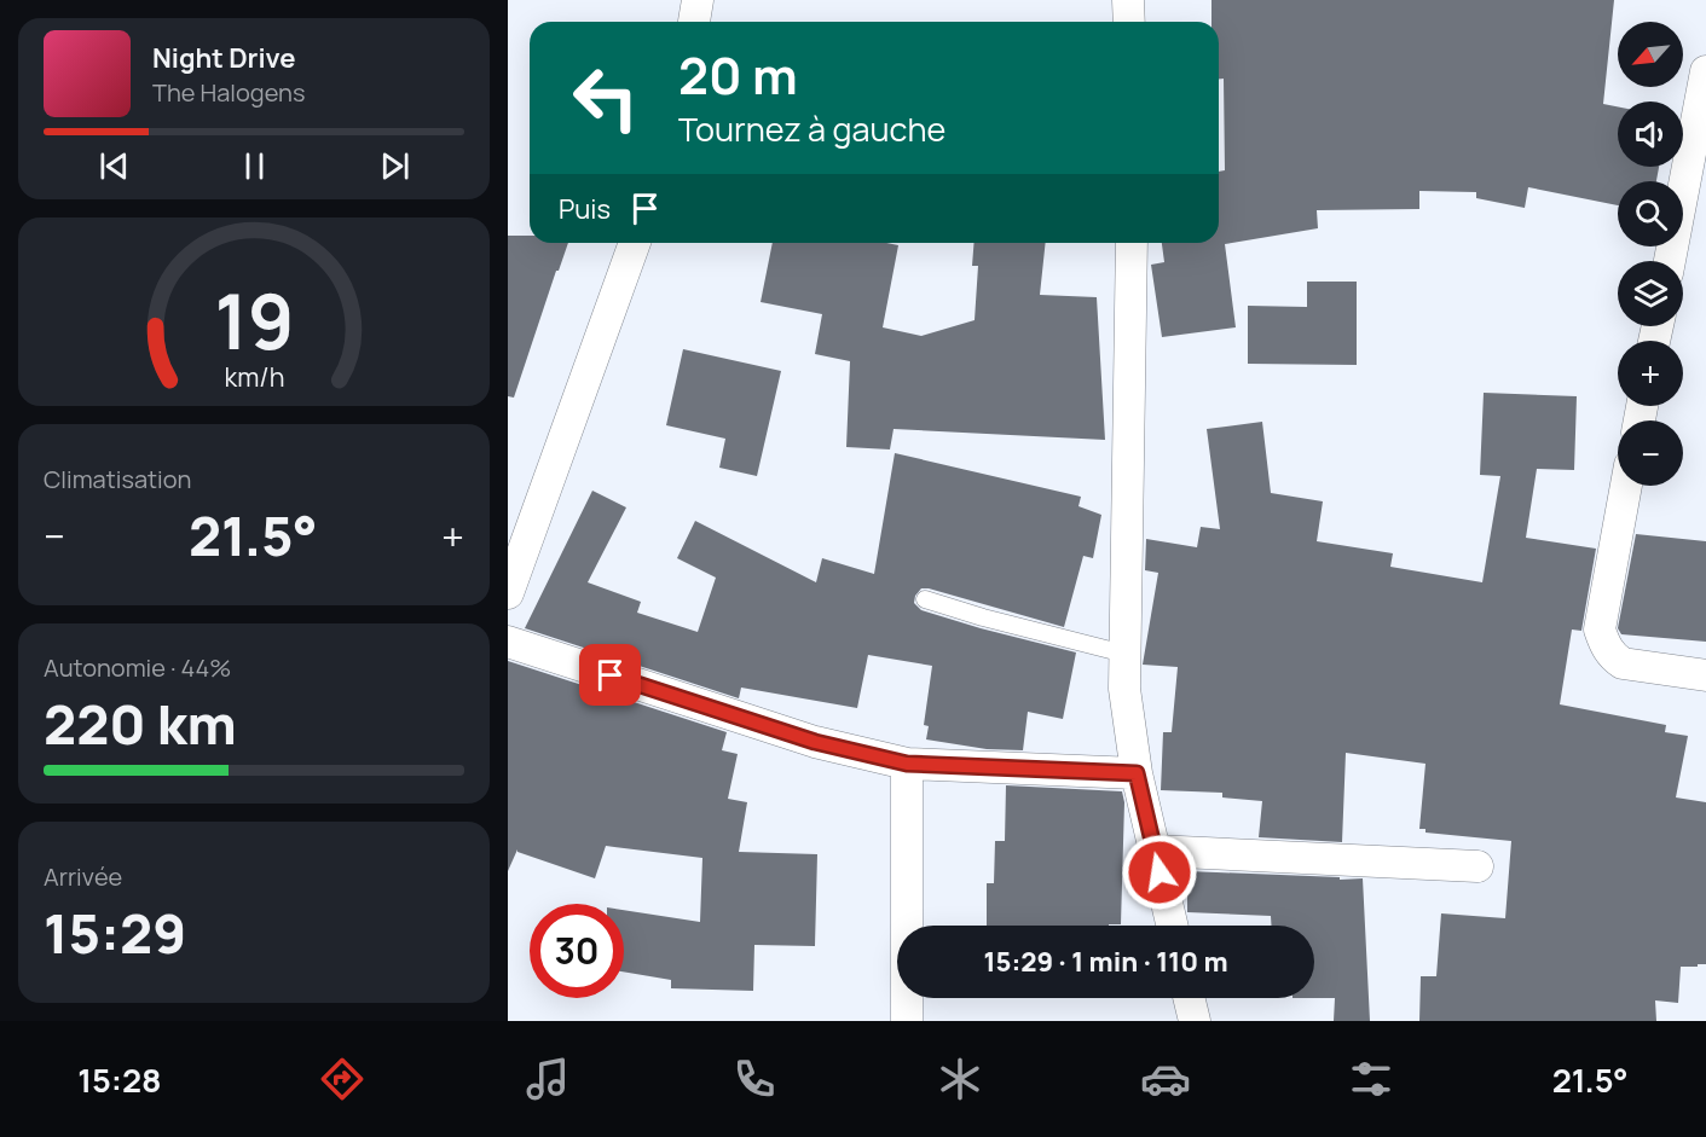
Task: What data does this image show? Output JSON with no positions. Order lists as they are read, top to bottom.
{
  "north": "bottom left",
  "page": {
    "map_buttons": ["+", "−"],
    "turn": ["20 m", "Tournez à gauche"],
    "song": ["Night Drive", "The Halogens"],
    "then": "Puis",
    "tile": [
      "Climatisation",
      ["Autonomie · 44%", "220 km"],
      ["Arrivée", "15:29"]
    ],
    "heat": ["−", "21.5°", "+"],
    "limit": "30",
    "trip": "15:29 · 1 min · 110 m",
    "tabs": ["15:28", "21.5°"],
    "gauge": ["19", "km/h"]
  }
}
